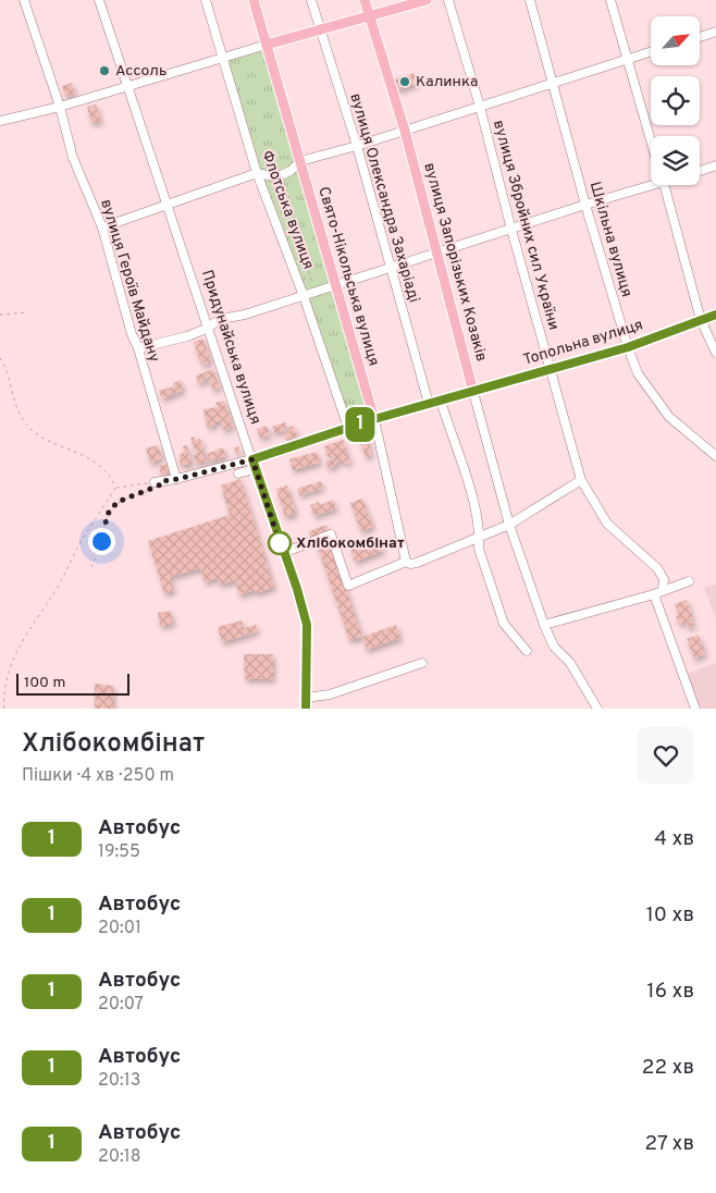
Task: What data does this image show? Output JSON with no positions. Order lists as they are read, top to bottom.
{
  "streets": {
    "main road": [
      "вулиця Запорізьких Козаків",
      "Свято-Нікольська вулиця",
      "Топольна вулиця",
      "Придунайська вулиця"
    ],
    "street": [
      "вулиця Олександра Захаріаді",
      "Флотська вулиця",
      "вулиця Збройних сил України",
      "Шкільна вулиця",
      "вулиця Героїв Майдану"
    ]
  },
  "crossings": [
    ["вулиця Олександра Захаріаді", "Топольна вулиця"],
    ["Флотська вулиця", "Топольна вулиця"],
    ["вулиця Збройних сил України", "Топольна вулиця"],
    ["Шкільна вулиця", "Топольна вулиця"],
    ["вулиця Запорізьких Козаків", "Топольна вулиця"],
    ["Свято-Нікольська вулиця", "Топольна вулиця"],
    ["вулиця Героїв Майдану", "Топольна вулиця"],
    ["Топольна вулиця", "Придунайська вулиця"]
  ],
  "places": ["Ассоль", "Калинка", "Хлібокомбінат"],
  "lines": ["bus line 1"],
  "scale_bar": "100 m",
  "north": "top right",
  "page": {
    "on_map": "1",
    "scale": "100 m",
    "heading": ["Хлібокомбінат", "Пішки · 4 хв · 250 m"],
    "list": [
      {
        "mark": "1",
        "name": "Автобус",
        "note": "19:55",
        "value": "4 хв"
      },
      {
        "mark": "1",
        "name": "Автобус",
        "note": "20:01",
        "value": "10 хв"
      },
      {
        "mark": "1",
        "name": "Автобус",
        "note": "20:07",
        "value": "16 хв"
      },
      {
        "mark": "1",
        "name": "Автобус",
        "note": "20:13",
        "value": "22 хв"
      },
      {
        "mark": "1",
        "name": "Автобус",
        "note": "20:18",
        "value": "27 хв"
      }
    ]
  }
}
